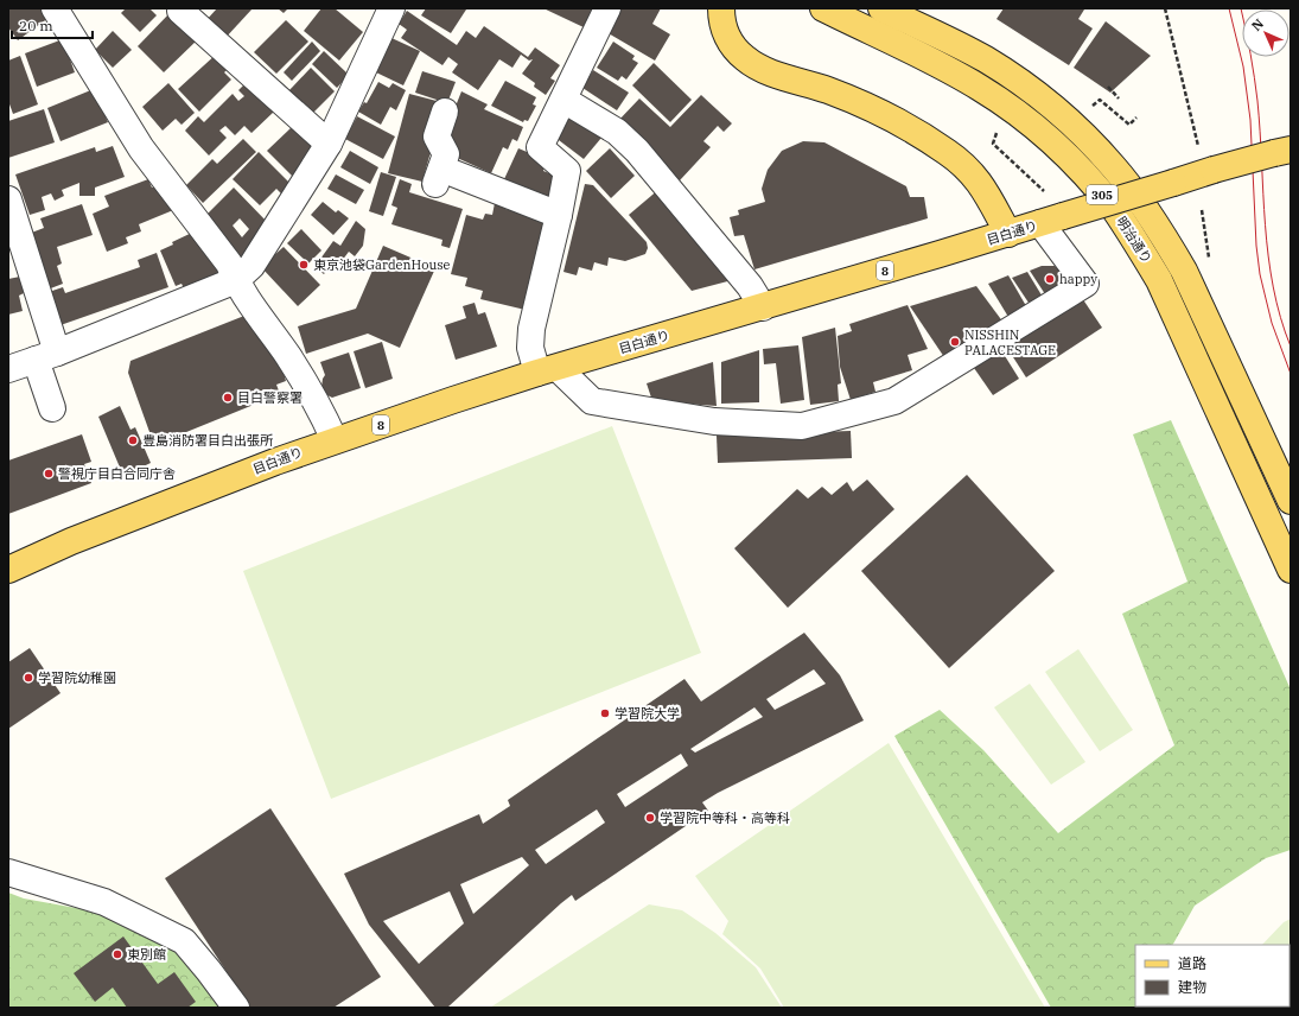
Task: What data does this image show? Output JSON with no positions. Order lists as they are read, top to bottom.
{
  "streets": {
    "main road": [
      "305",
      "目白通り",
      "明治通り",
      "8"
    ]
  },
  "places": [
    "東京池袋GardenHouse",
    "happy",
    "NISSHIN PALACESTAGE",
    "目白警察署",
    "豊島消防署目白出張所",
    "警視庁目白合同庁舎",
    "学習院幼稚園",
    "学習院大学",
    "学習院中等科・高等科",
    "東別館"
  ],
  "legend": ["道路", "建物"],
  "scale_bar": "20 m",
  "north": "top left"
}
